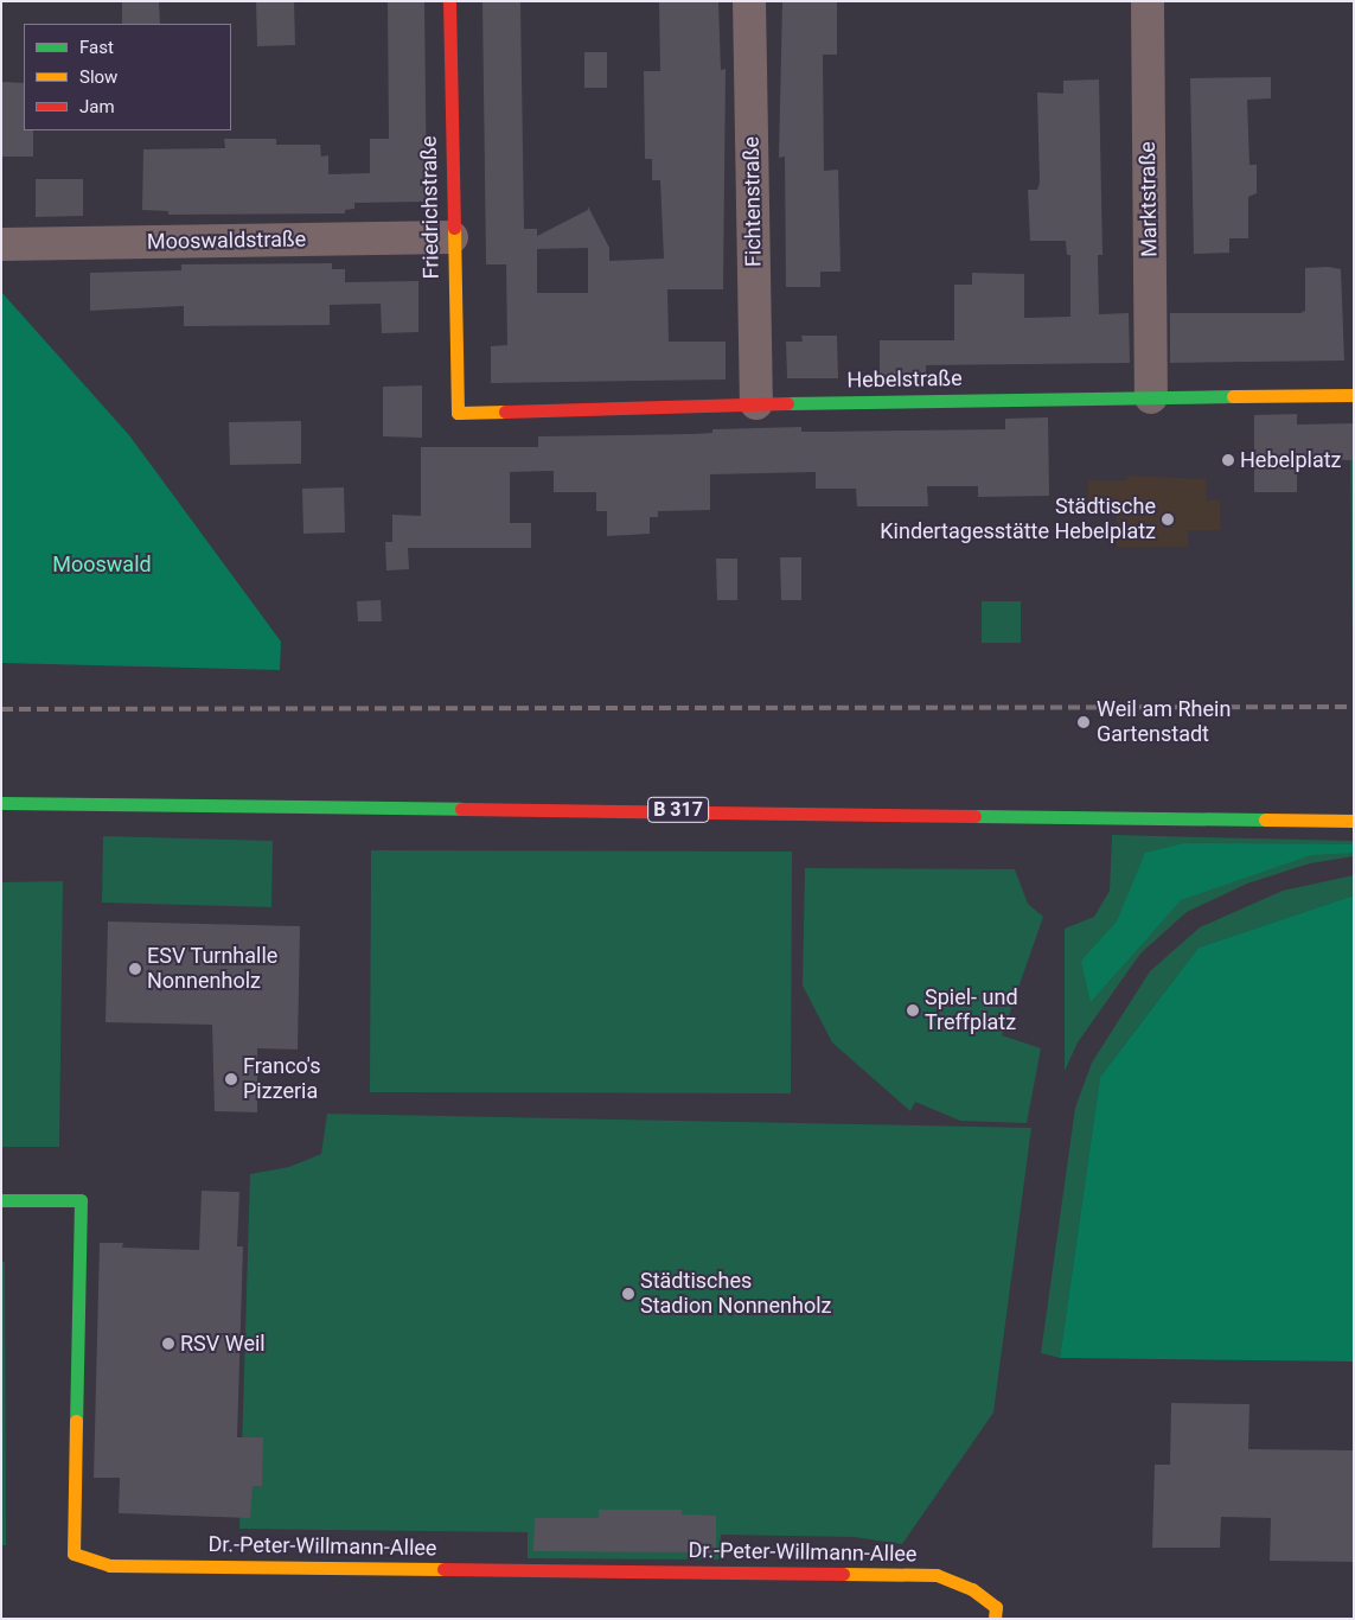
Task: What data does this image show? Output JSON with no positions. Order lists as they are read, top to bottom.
{
  "streets": {
    "street": [
      "Marktstraße",
      "Fichtenstraße",
      "Friedrichstraße",
      "Mooswaldstraße",
      "Hebelstraße",
      "B 317",
      "Dr.-Peter-Willmann-Allee"
    ]
  },
  "crossings": [
    ["Marktstraße", "Hebelstraße"],
    ["Fichtenstraße", "Hebelstraße"],
    ["Friedrichstraße", "Mooswaldstraße"],
    ["Friedrichstraße", "Hebelstraße"]
  ],
  "parks": ["Mooswald"],
  "places": [
    "Hebelplatz",
    "Städtische Kindertagesstätte Hebelplatz",
    "Weil am Rhein Gartenstadt",
    "ESV Turnhalle Nonnenholz",
    "Spiel- und Treffplatz",
    "Franco's Pizzeria",
    "Städtisches Stadion Nonnenholz",
    "RSV Weil"
  ],
  "legend": ["Fast", "Slow", "Jam"]
}
